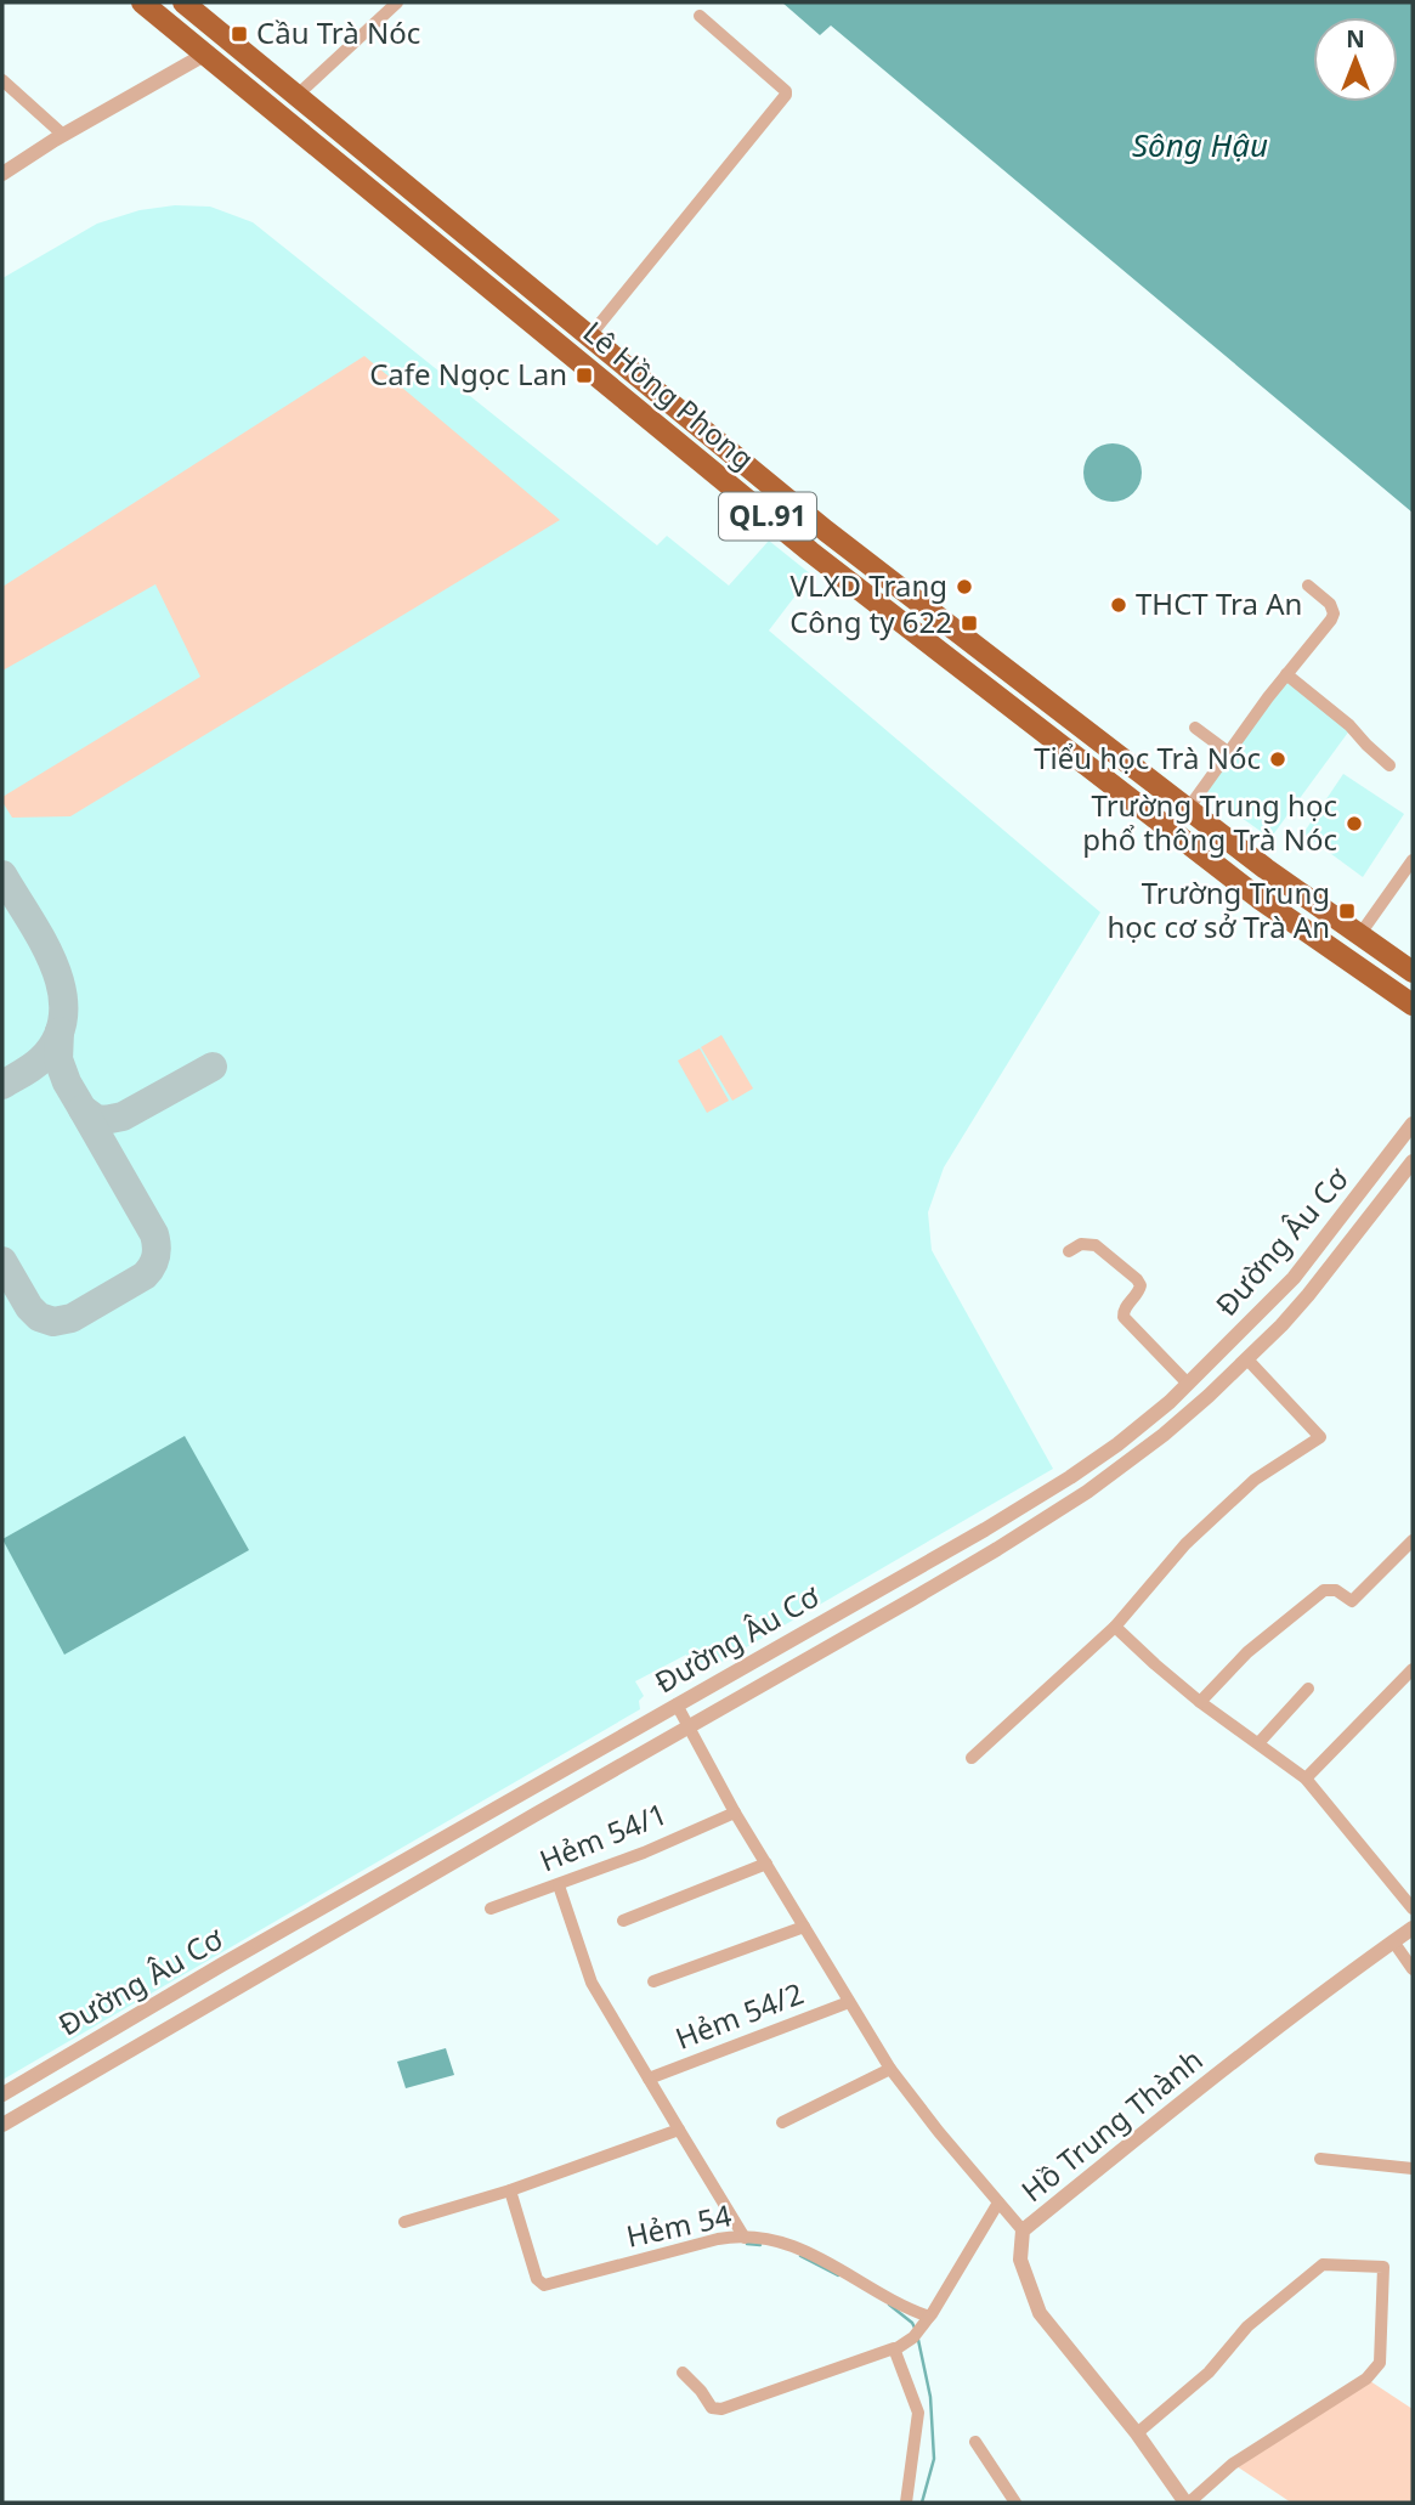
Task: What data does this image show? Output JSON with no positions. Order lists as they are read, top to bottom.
{
  "streets": {
    "highway": ["Lê Hồng Phong", "QL.91"],
    "street": [
      "Đường Âu Cơ",
      "Hẻm 54/1",
      "Hẻm 54/2",
      "Hồ Trung Thành",
      "Hẻm 54"
    ]
  },
  "water": ["Sông Hậu"],
  "places": {
    "transit": [
      "Cầu Trà Nóc",
      "Cafe Ngọc Lan",
      "Công ty 622",
      "Trường Trung học cơ sở Trà An"
    ],
    "other": [
      "VLXD Trang",
      "THCT Tra An",
      "Tiểu học Trà Nóc",
      "Trường Trung học phổ thông Trà Nóc"
    ]
  },
  "north": "top"
}
